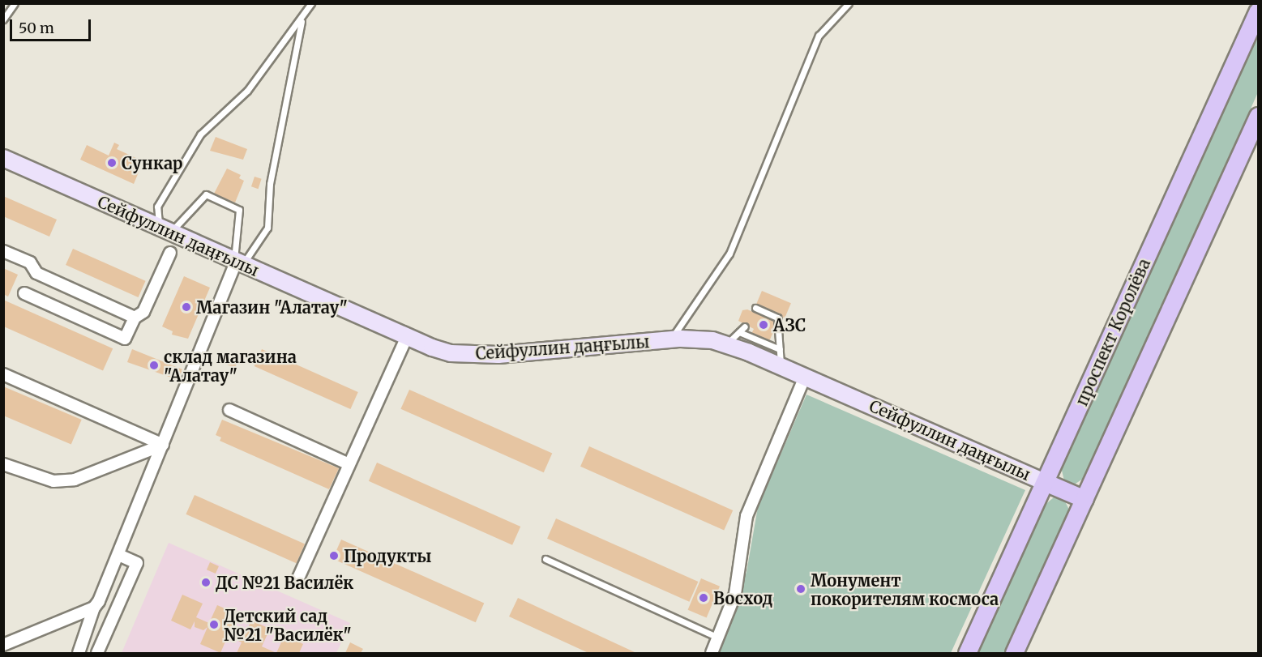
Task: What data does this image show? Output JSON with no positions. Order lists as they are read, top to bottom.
{
  "streets": {
    "main road": ["проспект Королёва"],
    "street": ["Сейфуллин даңғылы"]
  },
  "crossings": [
    ["Сейфуллин даңғылы", "проспект Королёва"]
  ],
  "places": [
    "Сункар",
    "Магазин \"Алатау\"",
    "АЗС",
    "склад магазина \"Алатау\"",
    "Продукты",
    "ДС №21 Василёк",
    "Монумент покорителям космоса",
    "Восход",
    "Детский сад №21 \"Василёк\""
  ],
  "scale_bar": "50 m"
}
